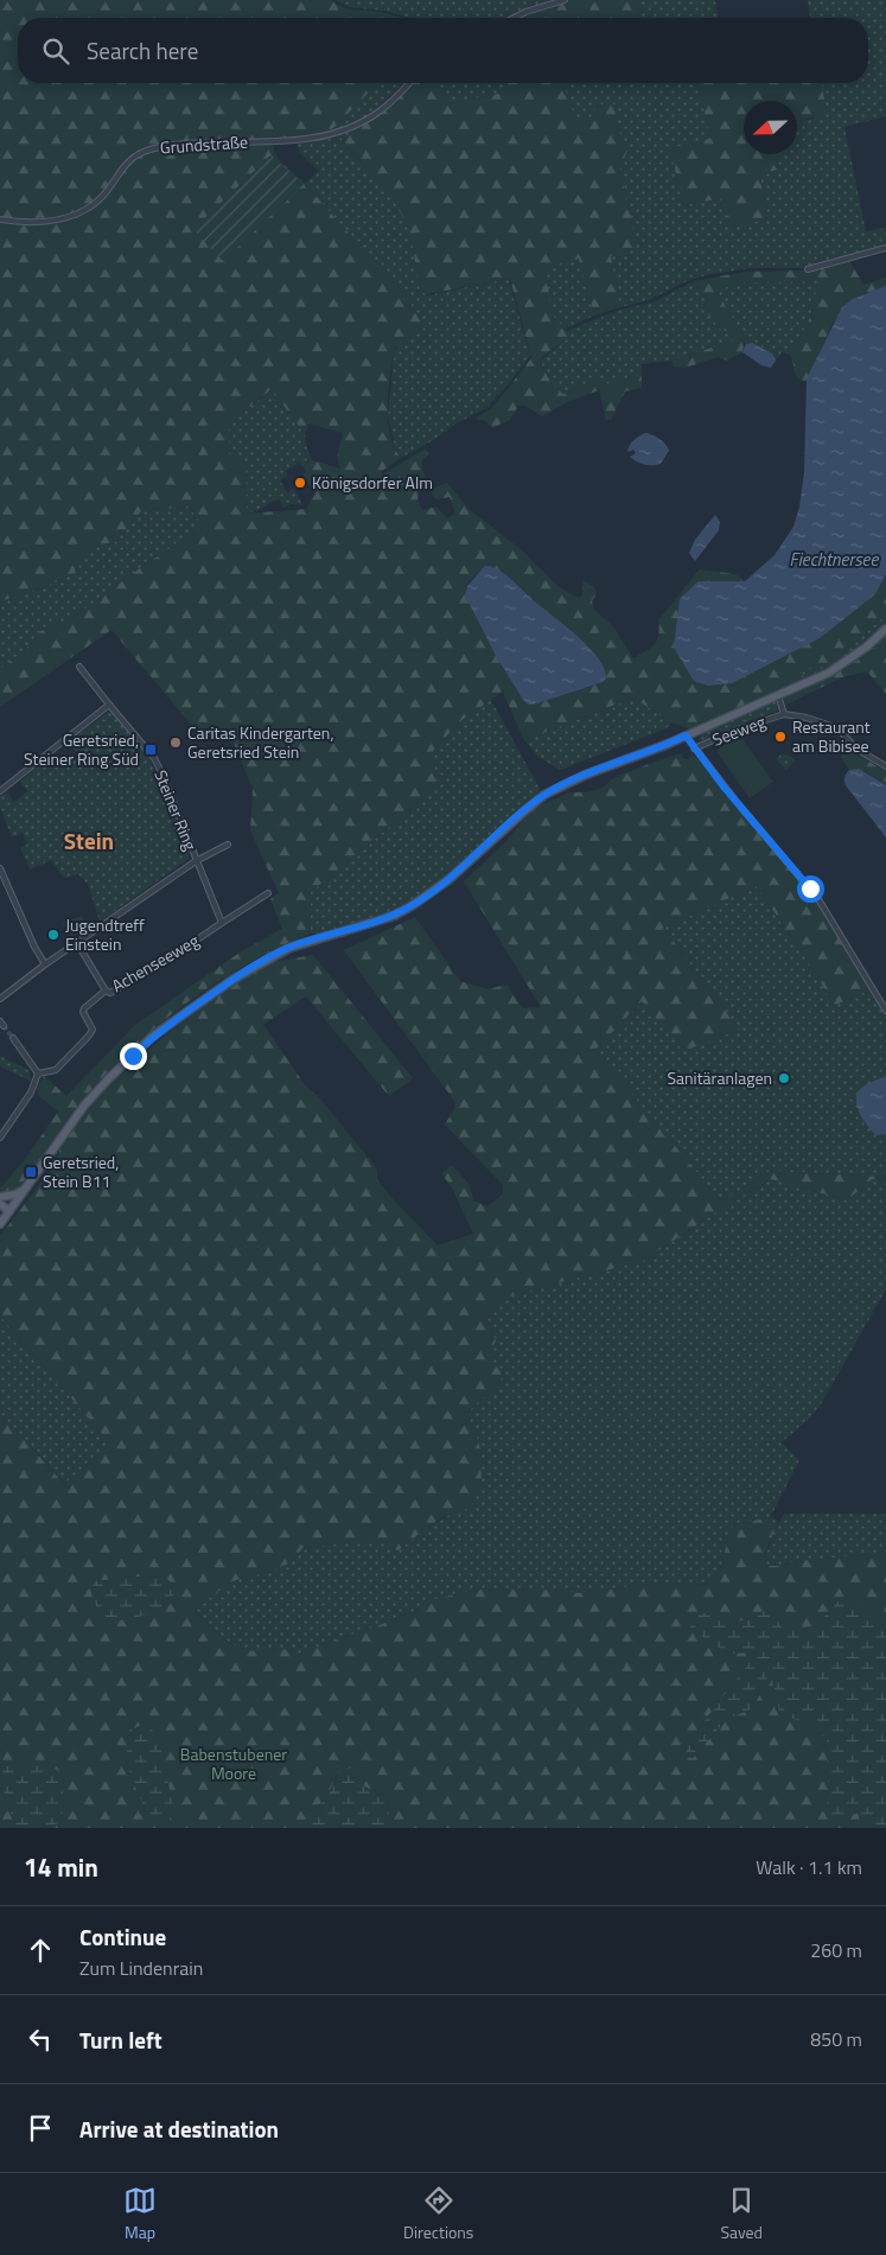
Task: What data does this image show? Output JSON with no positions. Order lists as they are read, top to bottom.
{
  "streets": {
    "street": [
      "Grundstraße",
      "Seeweg",
      "Steiner Ring",
      "Achenseeweg"
    ]
  },
  "crossings": [
    ["Steiner Ring", "Achenseeweg"]
  ],
  "districts": ["Stein"],
  "water": ["Fiechtnersee"],
  "parks": ["Babenstubener Moore"],
  "places": {
    "other": [
      "Königsdorfer Alm",
      "Restaurant am Bibisee",
      "Caritas Kindergarten, Geretsried Stein",
      "Jugendtreff Einstein",
      "Sanitäranlagen"
    ],
    "transit": ["Geretsried, Steiner Ring Süd", "Geretsried, Stein B11"]
  },
  "north": "left",
  "page": {
    "search": "Search here",
    "heading": ["14 min", "Walk · 1.1 km"],
    "list": [
      ["Continue", "Zum Lindenrain", "260 m"],
      ["Turn left", "850 m"],
      "Arrive at destination"
    ],
    "nav": ["Map", "Directions", "Saved"]
  }
}
